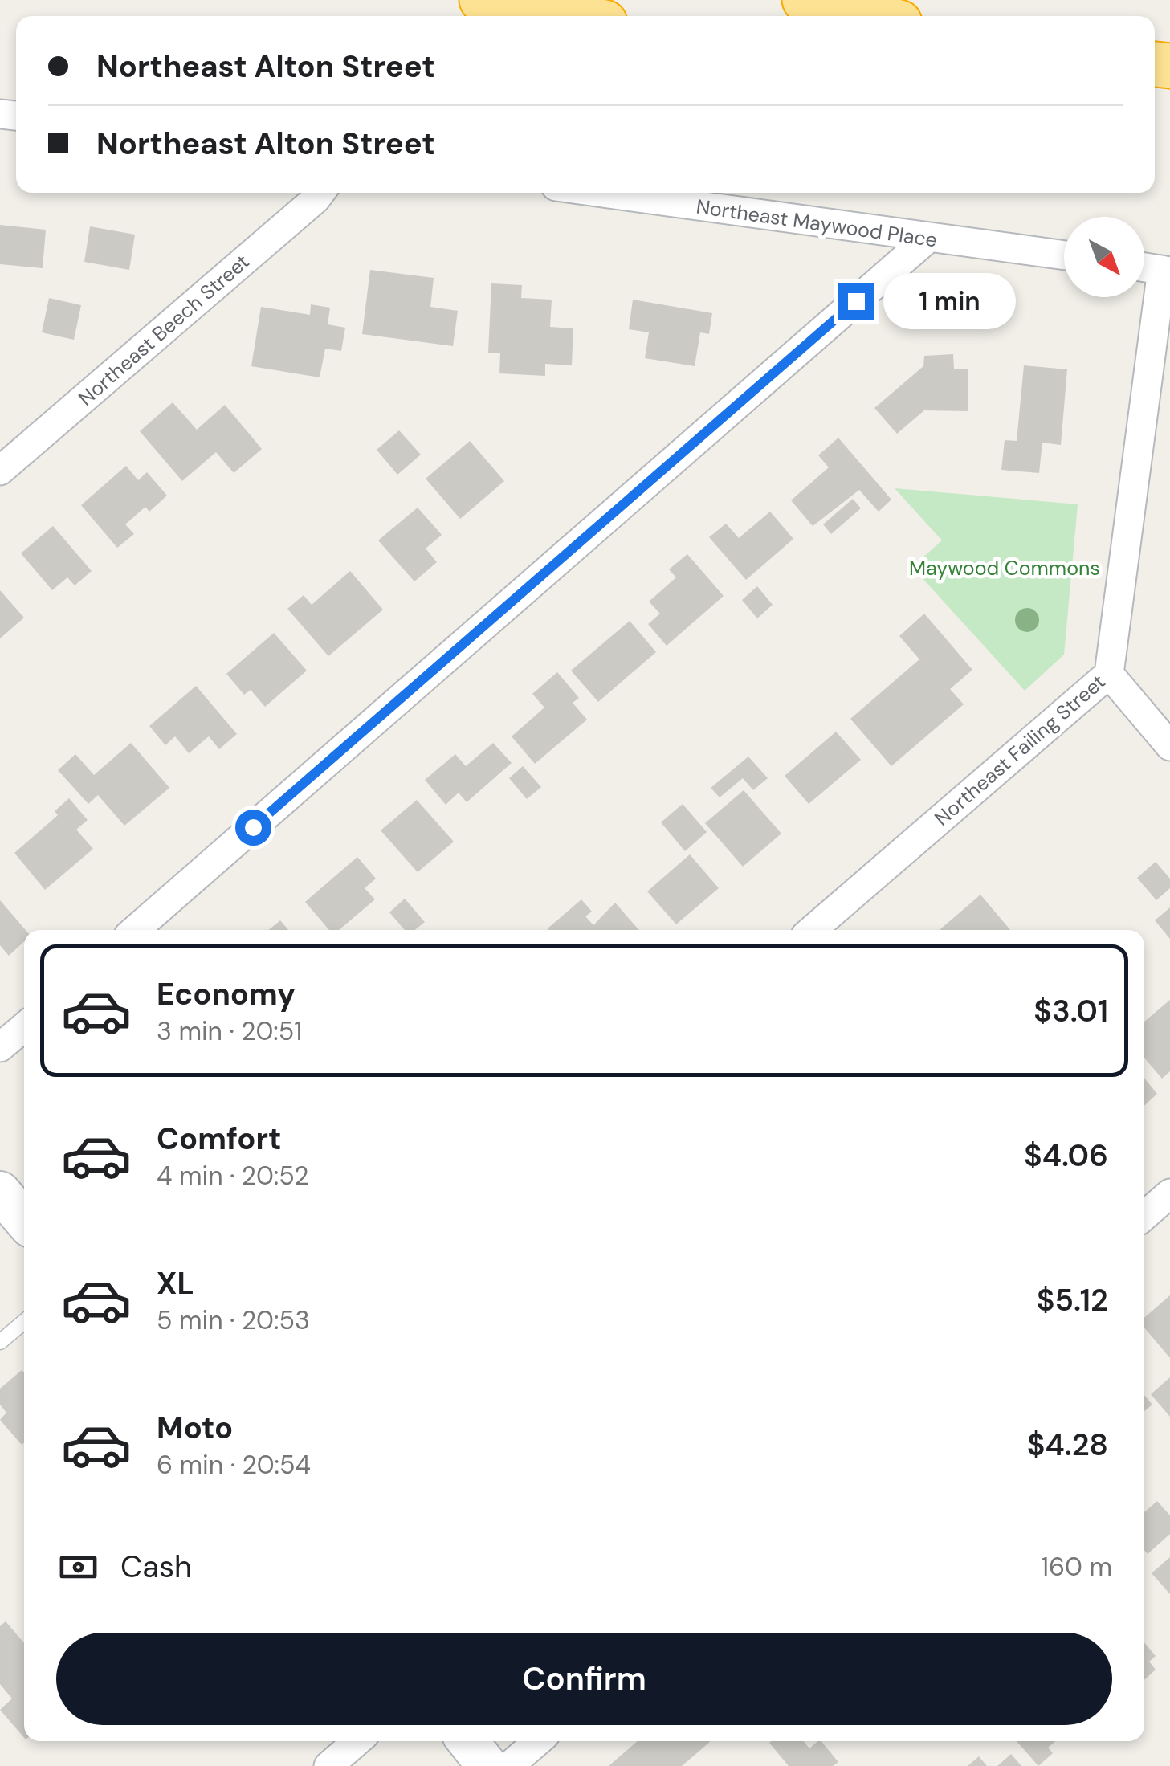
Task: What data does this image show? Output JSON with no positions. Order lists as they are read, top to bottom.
{
  "streets": {
    "street": ["Northeast Maywood Place", "Northeast Beech Street", "Northeast Failing Street"]
  },
  "parks": ["Maywood Commons"],
  "north": "bottom right",
  "page": {
    "banner": ["Northeast Alton Street", "Northeast Alton Street"],
    "bubble": "1 min",
    "list": [
      {
        "name": "Economy",
        "note": "3 min · 20:51",
        "value": "$3.01"
      },
      {
        "name": "Comfort",
        "note": "4 min · 20:52",
        "value": "$4.06"
      },
      {
        "name": "XL",
        "note": "5 min · 20:53",
        "value": "$5.12"
      },
      {
        "name": "Moto",
        "note": "6 min · 20:54",
        "value": "$4.28"
      }
    ],
    "pay": ["Cash", "160 m"],
    "buttons": "Confirm"
  }
}
